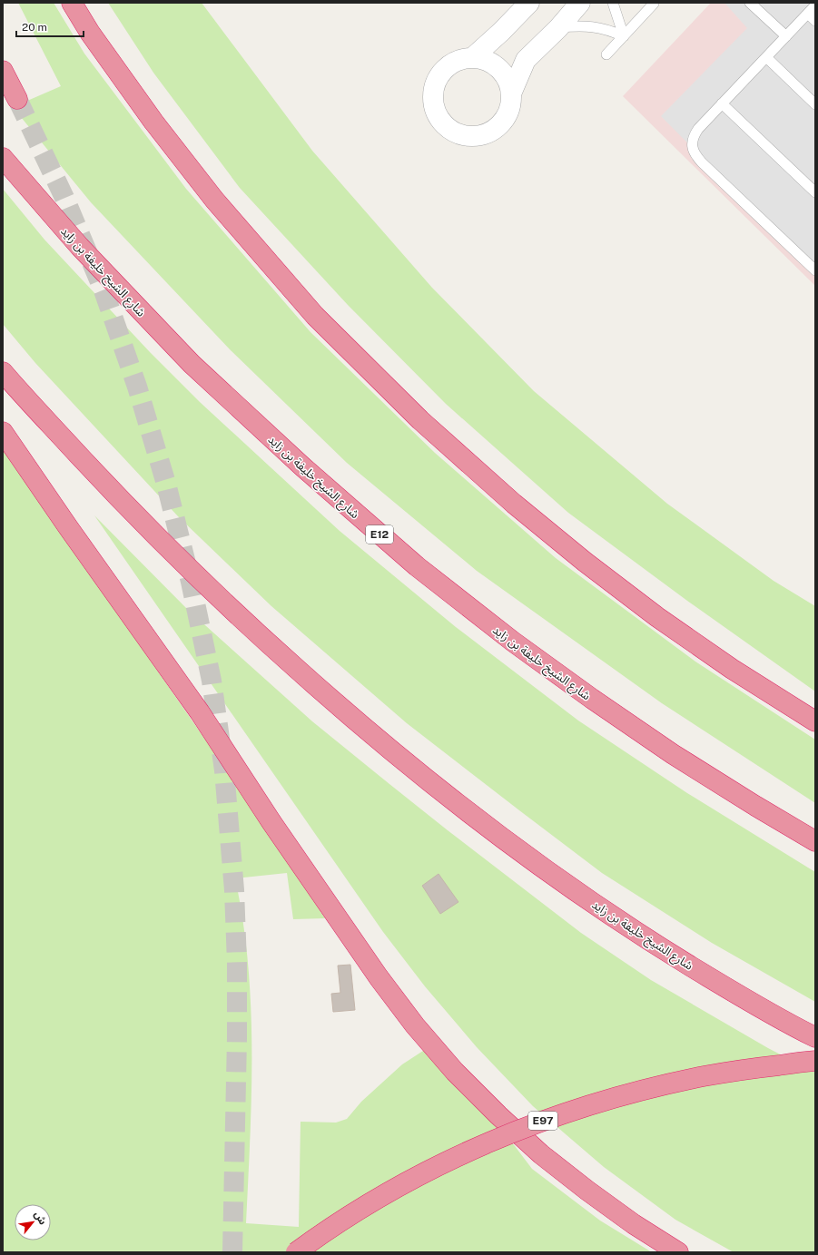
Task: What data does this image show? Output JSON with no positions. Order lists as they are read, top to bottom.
{
  "streets": {
    "highway": ["شارع الشيخ خليفة بن زايد", "E12", "E97"]
  },
  "scale_bar": "20 m",
  "north": "top right"
}
